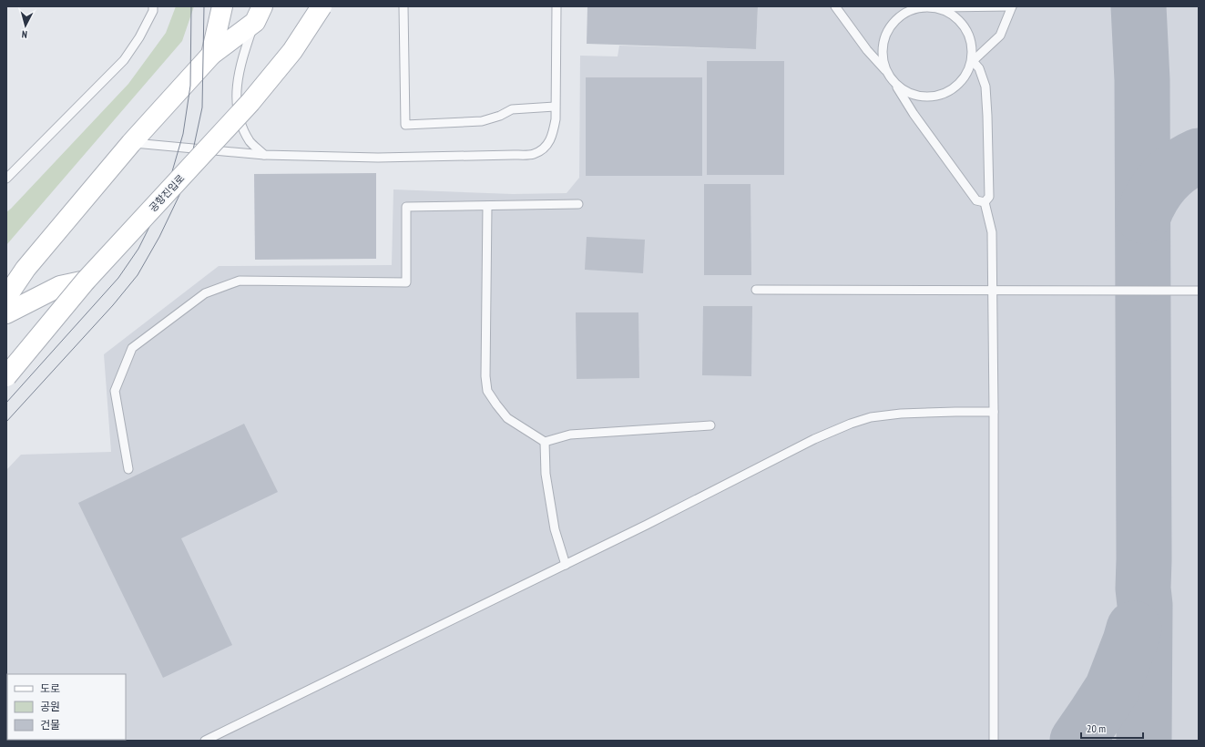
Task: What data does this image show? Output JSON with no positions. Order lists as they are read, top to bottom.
{
  "streets": {
    "main road": ["공항진입로"]
  },
  "legend": ["도로", "공원", "건물"],
  "scale_bar": "20 m",
  "north": "bottom"
}
